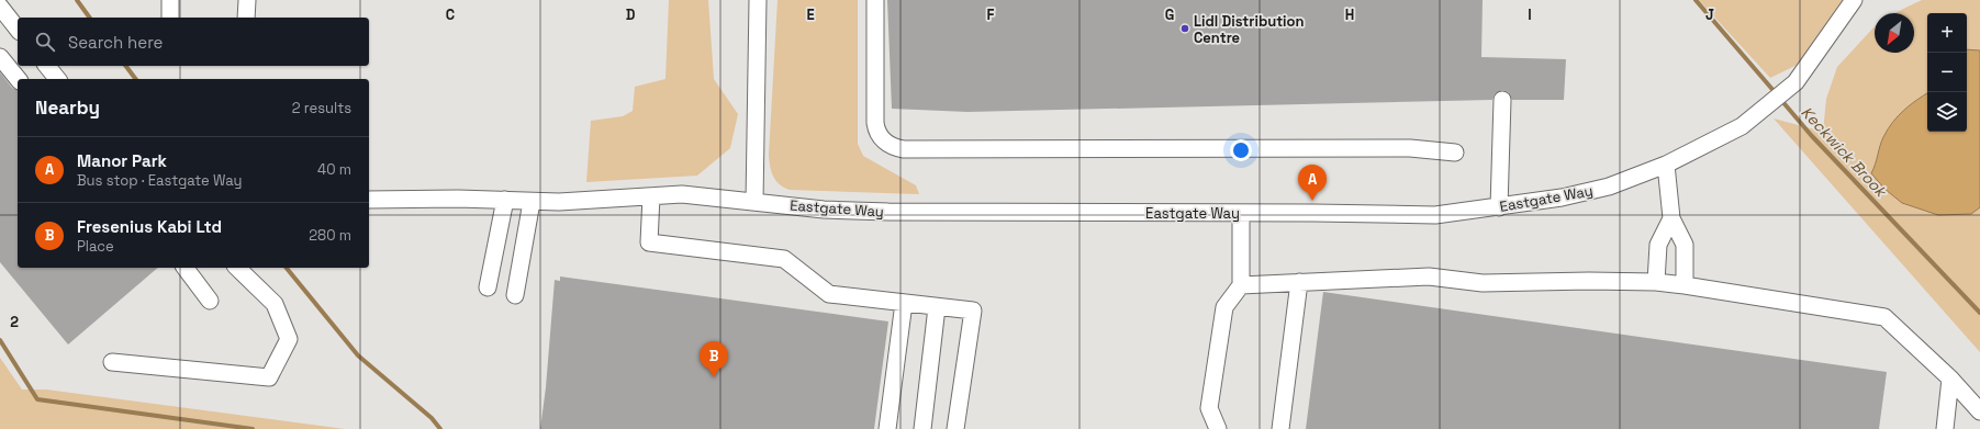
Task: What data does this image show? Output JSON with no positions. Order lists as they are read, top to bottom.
{
  "streets": {
    "street": ["Eastgate Way"]
  },
  "water": ["Keckwick Brook"],
  "places": ["Lidl Distribution Centre"],
  "north": "bottom left",
  "page": {
    "map_buttons": ["+", "−"],
    "search": "Search here",
    "heading": ["Nearby", "2 results"],
    "list": [
      {
        "mark": "A",
        "name": "Manor Park",
        "note": "Bus stop · Eastgate Way",
        "value": "40 m"
      },
      {
        "mark": "B",
        "name": "Fresenius Kabi Ltd",
        "note": "Place",
        "value": "280 m"
      }
    ],
    "pins": ["A", "B"]
  },
  "grid": {
    "columns": [
      "C",
      "D",
      "E",
      "F",
      "G",
      "H",
      "I",
      "J"
    ],
    "rows": ["2"]
  }
}
